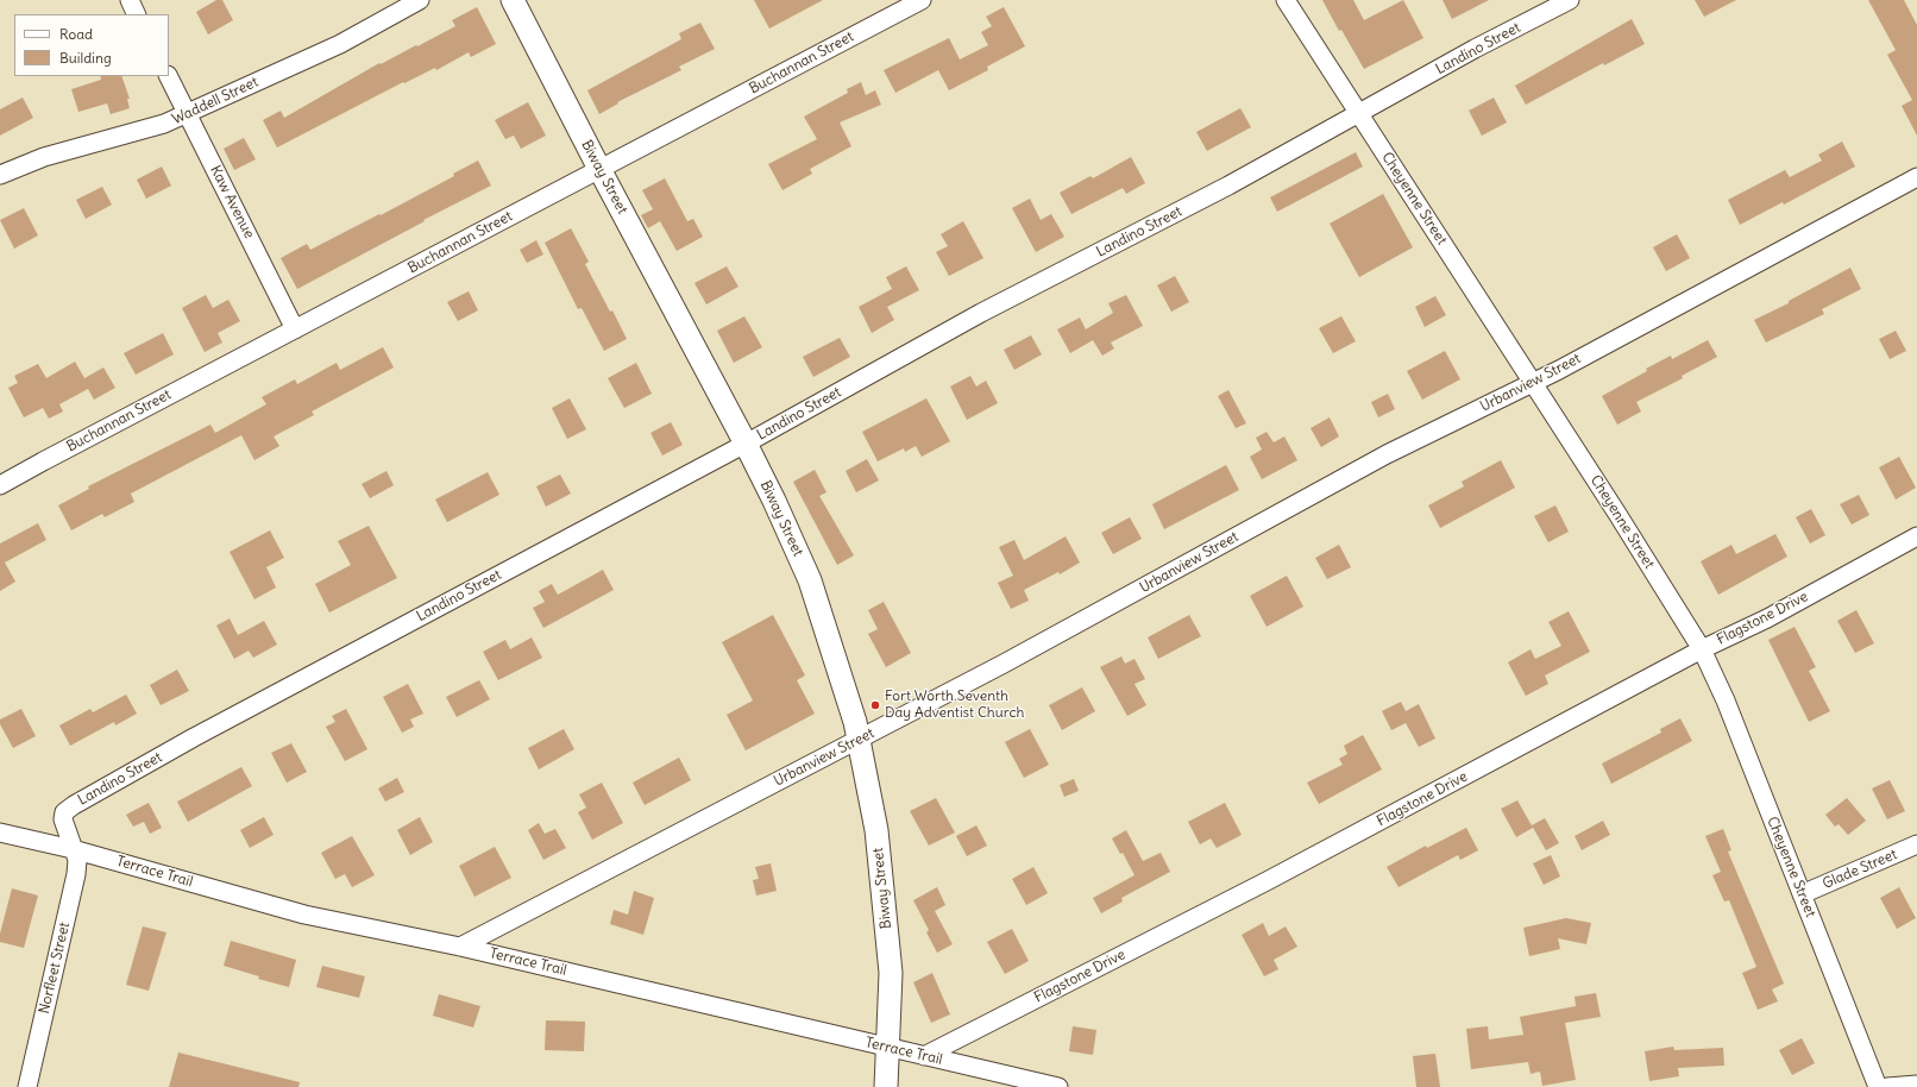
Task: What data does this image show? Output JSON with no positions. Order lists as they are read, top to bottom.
{
  "streets": {
    "street": [
      "Landino Street",
      "Buchannan Street",
      "Waddell Street",
      "Biway Street",
      "Cheyenne Street",
      "Kaw Avenue",
      "Urbanview Street",
      "Flagstone Drive",
      "Glade Street",
      "Terrace Trail",
      "Norfleet Street"
    ]
  },
  "crossings": [
    ["Landino Street", "Biway Street"],
    ["Landino Street", "Cheyenne Street"],
    ["Landino Street", "Terrace Trail"],
    ["Landino Street", "Norfleet Street"],
    ["Buchannan Street", "Biway Street"],
    ["Buchannan Street", "Kaw Avenue"],
    ["Waddell Street", "Kaw Avenue"],
    ["Biway Street", "Urbanview Street"],
    ["Biway Street", "Terrace Trail"],
    ["Cheyenne Street", "Urbanview Street"],
    ["Cheyenne Street", "Flagstone Drive"],
    ["Cheyenne Street", "Glade Street"],
    ["Urbanview Street", "Terrace Trail"],
    ["Flagstone Drive", "Terrace Trail"],
    ["Terrace Trail", "Norfleet Street"]
  ],
  "places": ["Fort Worth Seventh Day Adventist Church"],
  "legend": ["Road", "Building"]
}
